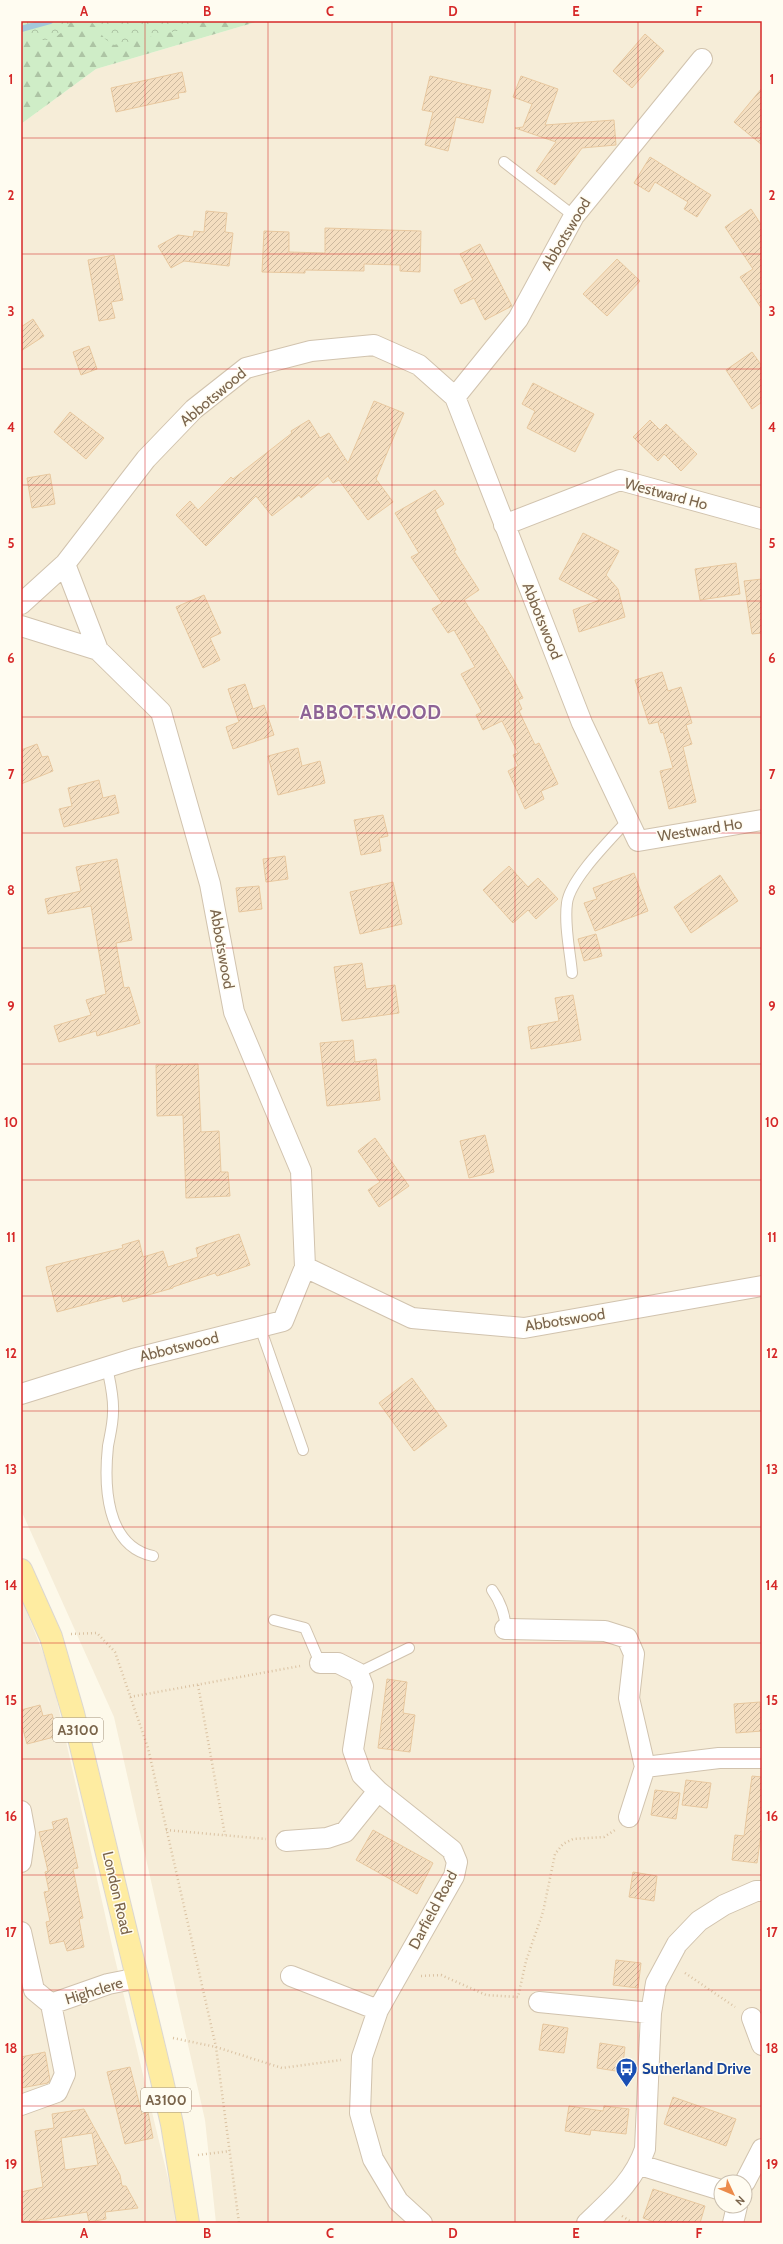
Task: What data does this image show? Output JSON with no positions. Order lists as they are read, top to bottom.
{
  "streets": {
    "main road": ["A3100", "London Road"],
    "street": [
      "Abbotswood",
      "Westward Ho",
      "Darfield Road",
      "Highclere"
    ]
  },
  "crossings": [
    ["Abbotswood", "Westward Ho"],
    ["London Road", "Highclere"]
  ],
  "districts": ["ABBOTSWOOD"],
  "places": {
    "bus stop": ["Sutherland Drive"]
  },
  "north": "bottom right",
  "grid": {
    "columns": [
      "A",
      "B",
      "C",
      "D",
      "E",
      "F"
    ],
    "rows": [
      "1",
      "2",
      "3",
      "4",
      "5",
      "6",
      "7",
      "8",
      "9",
      "10",
      "11",
      "12",
      "13",
      "14",
      "15",
      "16",
      "17",
      "18",
      "19"
    ]
  }
}
